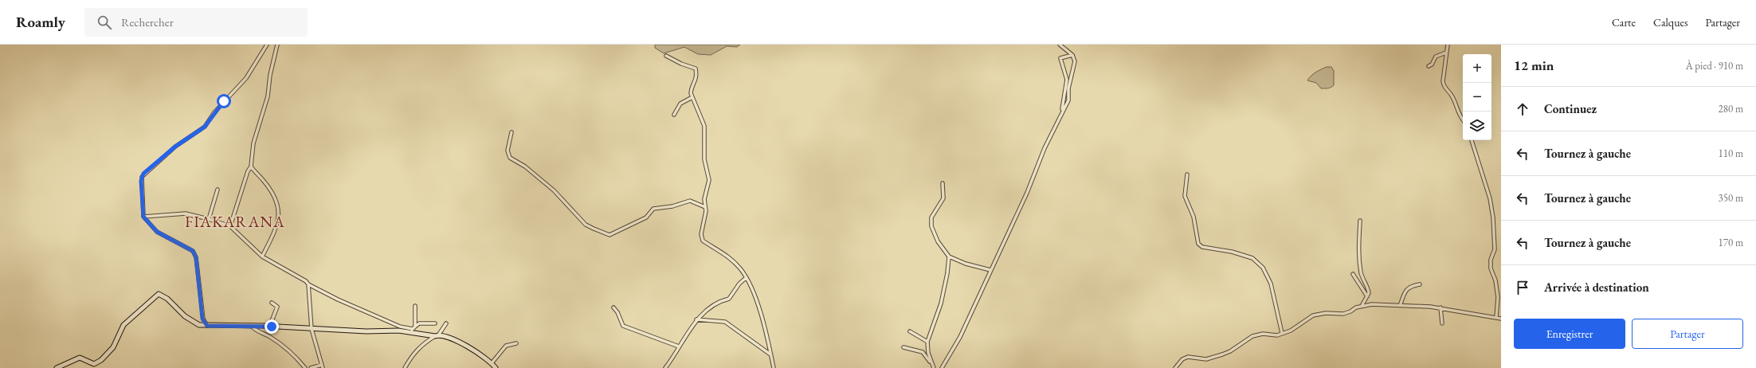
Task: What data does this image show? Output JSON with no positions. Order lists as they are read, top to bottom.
{
  "districts": ["FIAKARANA"],
  "page": {
    "header": "Roamly",
    "search": "Rechercher",
    "nav": ["Carte", "Calques", "Partager"],
    "heading": ["12 min", "À pied · 910 m"],
    "map_buttons": ["+", "−"],
    "list": [
      ["Continuez", "280 m"],
      ["Tournez à gauche", "110 m"],
      ["Tournez à gauche", "350 m"],
      ["Tournez à gauche", "170 m"],
      "Arrivée à destination"
    ],
    "buttons": ["Enregistrer", "Partager"]
  }
}
